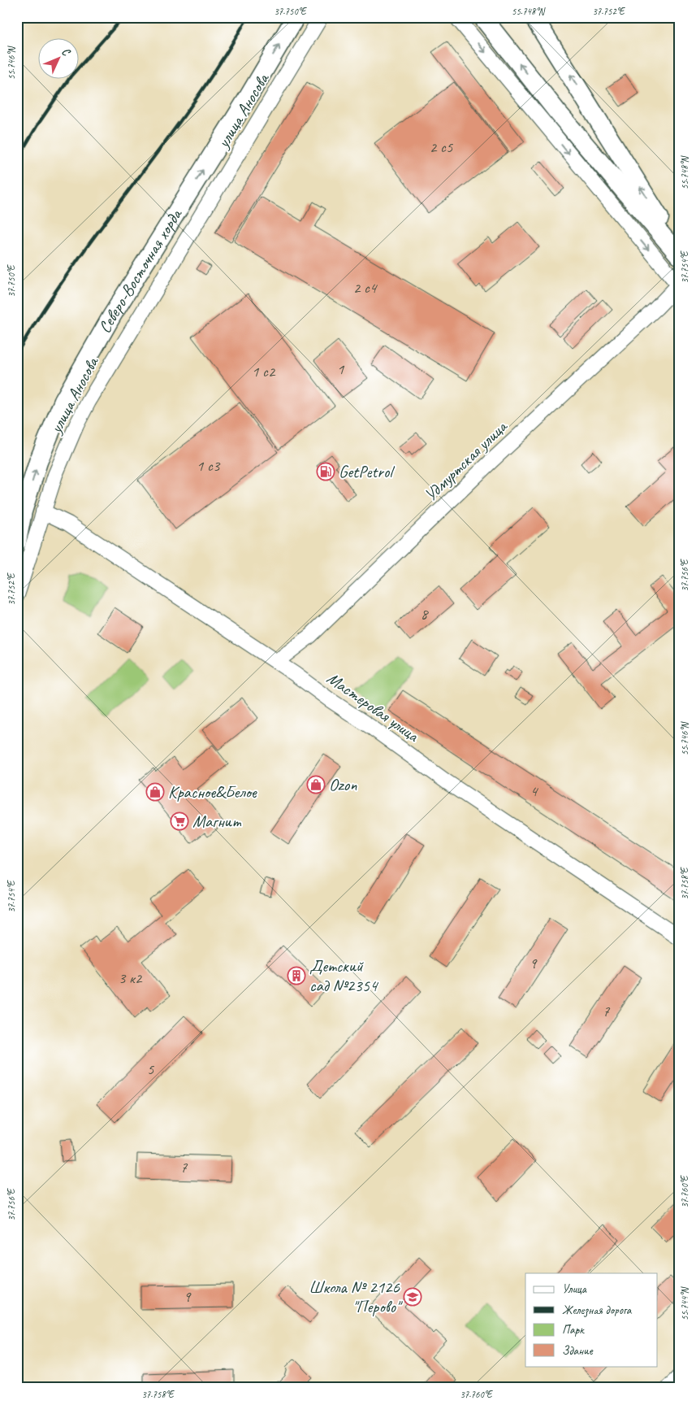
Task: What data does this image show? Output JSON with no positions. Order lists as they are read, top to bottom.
{
  "streets": {
    "main road": ["Северо-Восточная хорда"],
    "street": ["улица Аносова", "Удмуртская улица", "Мастеровая улица"]
  },
  "crossings": [
    ["улица Аносова", "Мастеровая улица"],
    ["Удмуртская улица", "Мастеровая улица"]
  ],
  "one_way": ["Северо-Восточная хорда"],
  "places": {
    "fuel station": ["GetPetrol"],
    "shop": ["Ozon", "Красное&Белое"],
    "supermarket": ["Магнит"],
    "building": ["Детский сад №2354"],
    "school or university": ["Школа № 2126 \"Перово\""]
  },
  "house_numbers": [
    "2 с5",
    "2 с4",
    "1",
    "1 с2",
    "1 с3",
    "8",
    "4",
    "9",
    "3 к2",
    "7",
    "5",
    "7",
    "9"
  ],
  "legend": [
    "Улица",
    "Железная дорога",
    "Парк",
    "Здание"
  ],
  "north": "top right",
  "coordinates": [
    "37.750°E",
    "55.748°N",
    "37.752°E",
    "55.746°N",
    "37.754°E",
    "37.756°E",
    "37.758°E",
    "37.760°E",
    "55.744°N"
  ]
}
